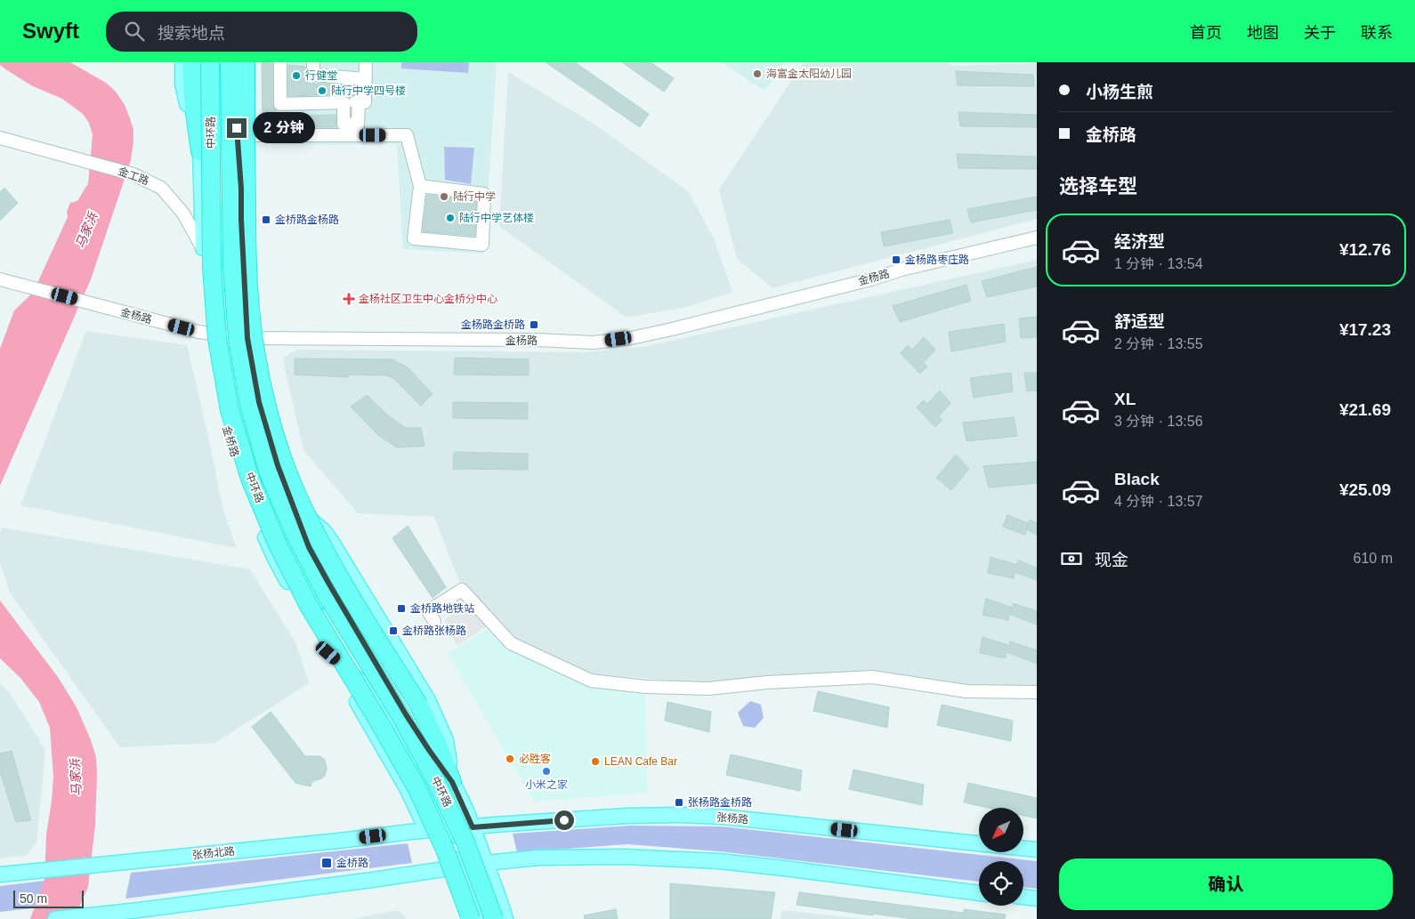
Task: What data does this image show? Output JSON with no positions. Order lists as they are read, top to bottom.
{
  "streets": {
    "highway": ["中环路"],
    "main road": ["金桥路", "张杨路", "张杨北路"],
    "street": ["金工路", "金杨路"]
  },
  "crossings": [
    ["中环路", "金桥路"],
    ["金工路", "金桥路"],
    ["金杨路", "金桥路"],
    ["金桥路", "张杨路"],
    ["金桥路", "张杨北路"],
    ["张杨路", "张杨北路"]
  ],
  "water": ["马家浜"],
  "places": {
    "other": [
      "海富金太阳幼儿园",
      "行健堂",
      "陆行中学四号楼",
      "陆行中学",
      "陆行中学艺体楼",
      "必胜客",
      "LEAN Cafe Bar",
      "小米之家"
    ],
    "transit": [
      "金桥路金杨路",
      "金杨路枣庄路",
      "金杨路金桥路",
      "金桥路地铁站",
      "金桥路张杨路",
      "张杨路金桥路",
      "金桥路"
    ],
    "health": ["金杨社区卫生中心金桥分中心"]
  },
  "scale_bar": "50 m",
  "north": "bottom left",
  "page": {
    "header": "Swyft",
    "search": "搜索地点",
    "nav": [
      "首页",
      "地图",
      "关于",
      "联系"
    ],
    "banner": ["小杨生煎", "金桥路"],
    "bubble": "2 分钟",
    "heading": "选择车型",
    "list": [
      {
        "name": "经济型",
        "note": "1 分钟 · 13:54",
        "value": "¥12.76"
      },
      {
        "name": "舒适型",
        "note": "2 分钟 · 13:55",
        "value": "¥17.23"
      },
      {
        "name": "XL",
        "note": "3 分钟 · 13:56",
        "value": "¥21.69"
      },
      {
        "name": "Black",
        "note": "4 分钟 · 13:57",
        "value": "¥25.09"
      }
    ],
    "pay": ["现金", "610 m"],
    "buttons": "确认",
    "scale": "50 m"
  }
}
